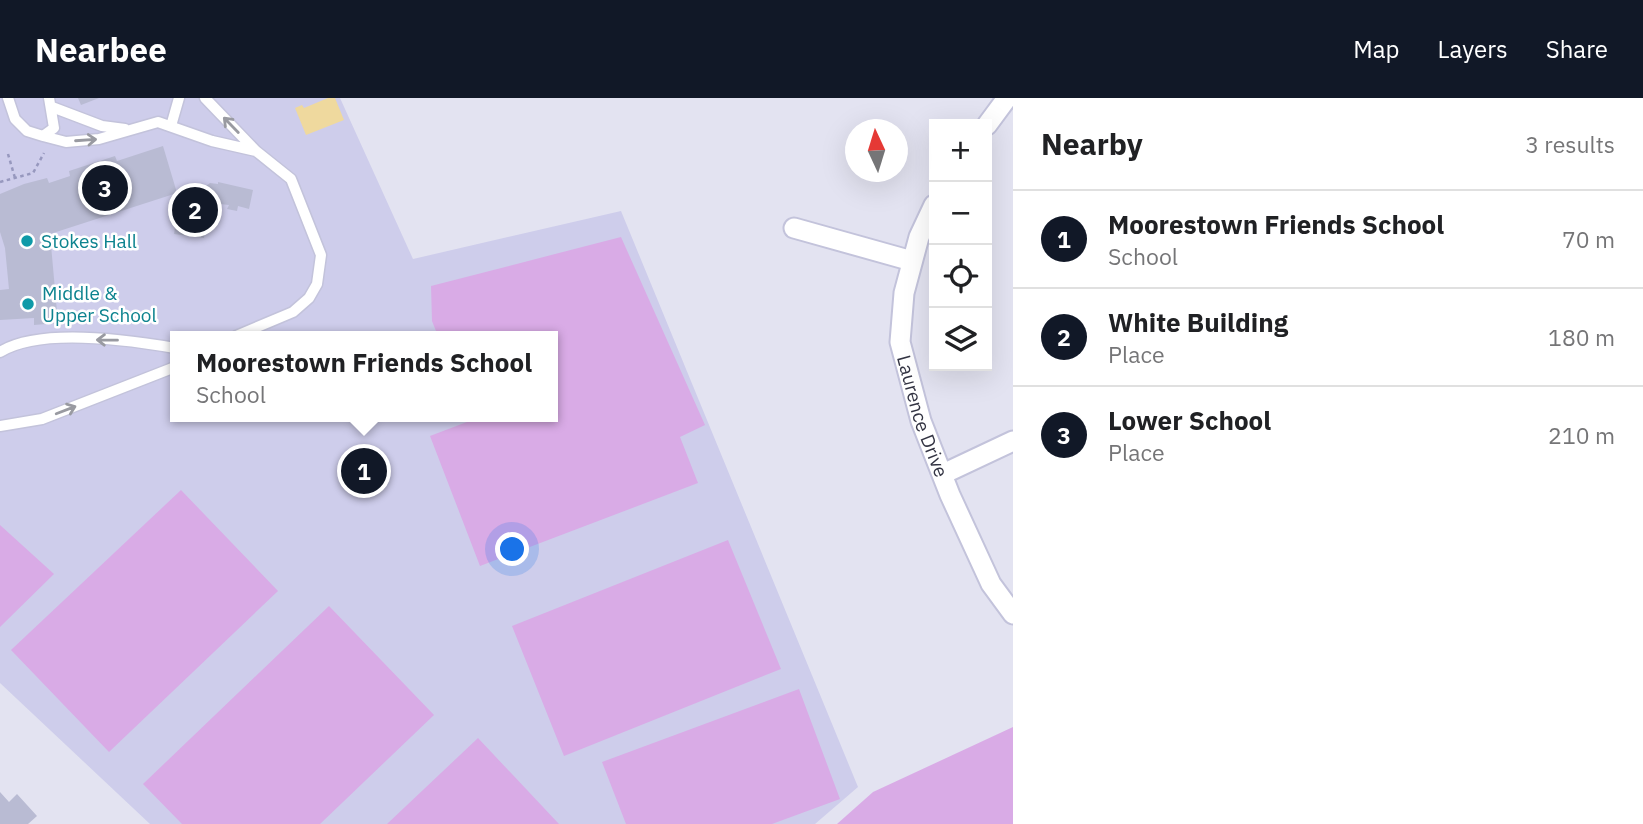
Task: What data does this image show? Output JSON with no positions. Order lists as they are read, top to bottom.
{
  "streets": {
    "street": ["Laurence Drive"]
  },
  "places": ["Stokes Hall", "Middle & Upper School"],
  "north": "top",
  "page": {
    "header": "Nearbee",
    "nav": ["Map", "Layers", "Share"],
    "heading": ["Nearby", "3 results"],
    "map_buttons": ["+", "−"],
    "pins": ["3", "2", "1"],
    "list": [
      {
        "mark": "1",
        "name": "Moorestown Friends School",
        "note": "School",
        "value": "70 m"
      },
      {
        "mark": "2",
        "name": "White Building",
        "note": "Place",
        "value": "180 m"
      },
      {
        "mark": "3",
        "name": "Lower School",
        "note": "Place",
        "value": "210 m"
      }
    ],
    "popup": ["Moorestown Friends School", "School"]
  }
}
